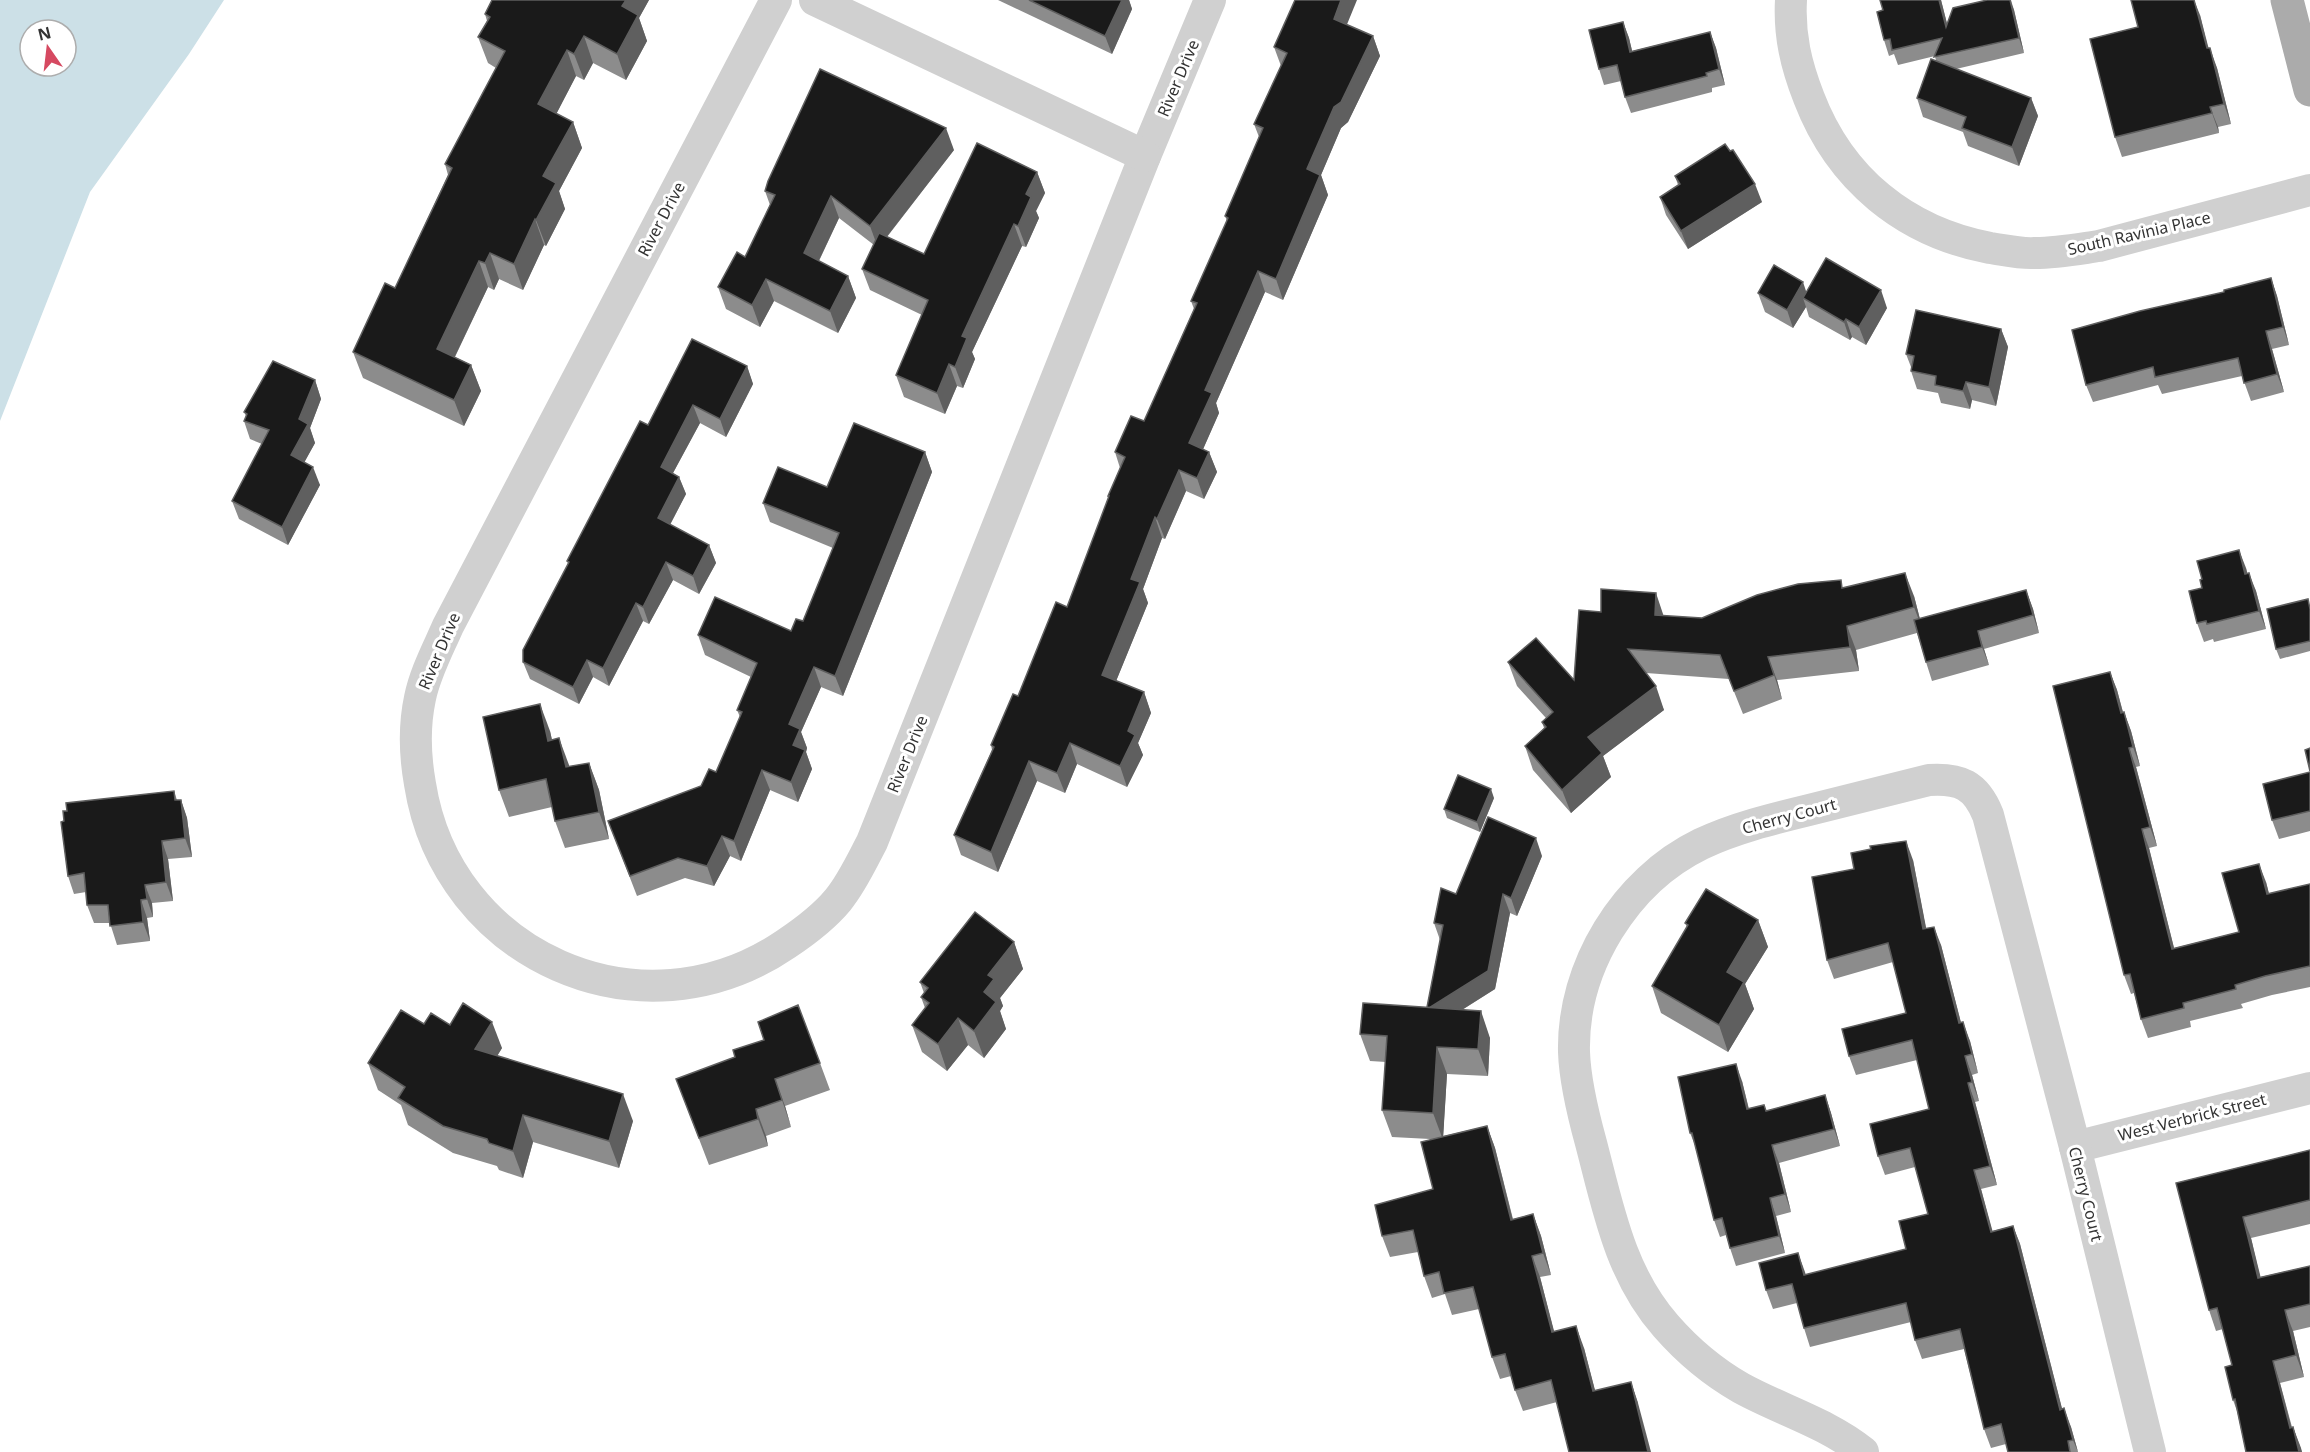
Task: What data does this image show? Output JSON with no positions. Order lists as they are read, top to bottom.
{
  "streets": {
    "street": [
      "River Drive",
      "South Ravinia Place",
      "Cherry Court",
      "West Verbrick Street"
    ]
  },
  "crossings": [
    ["Cherry Court", "West Verbrick Street"]
  ],
  "north": "top"
}
